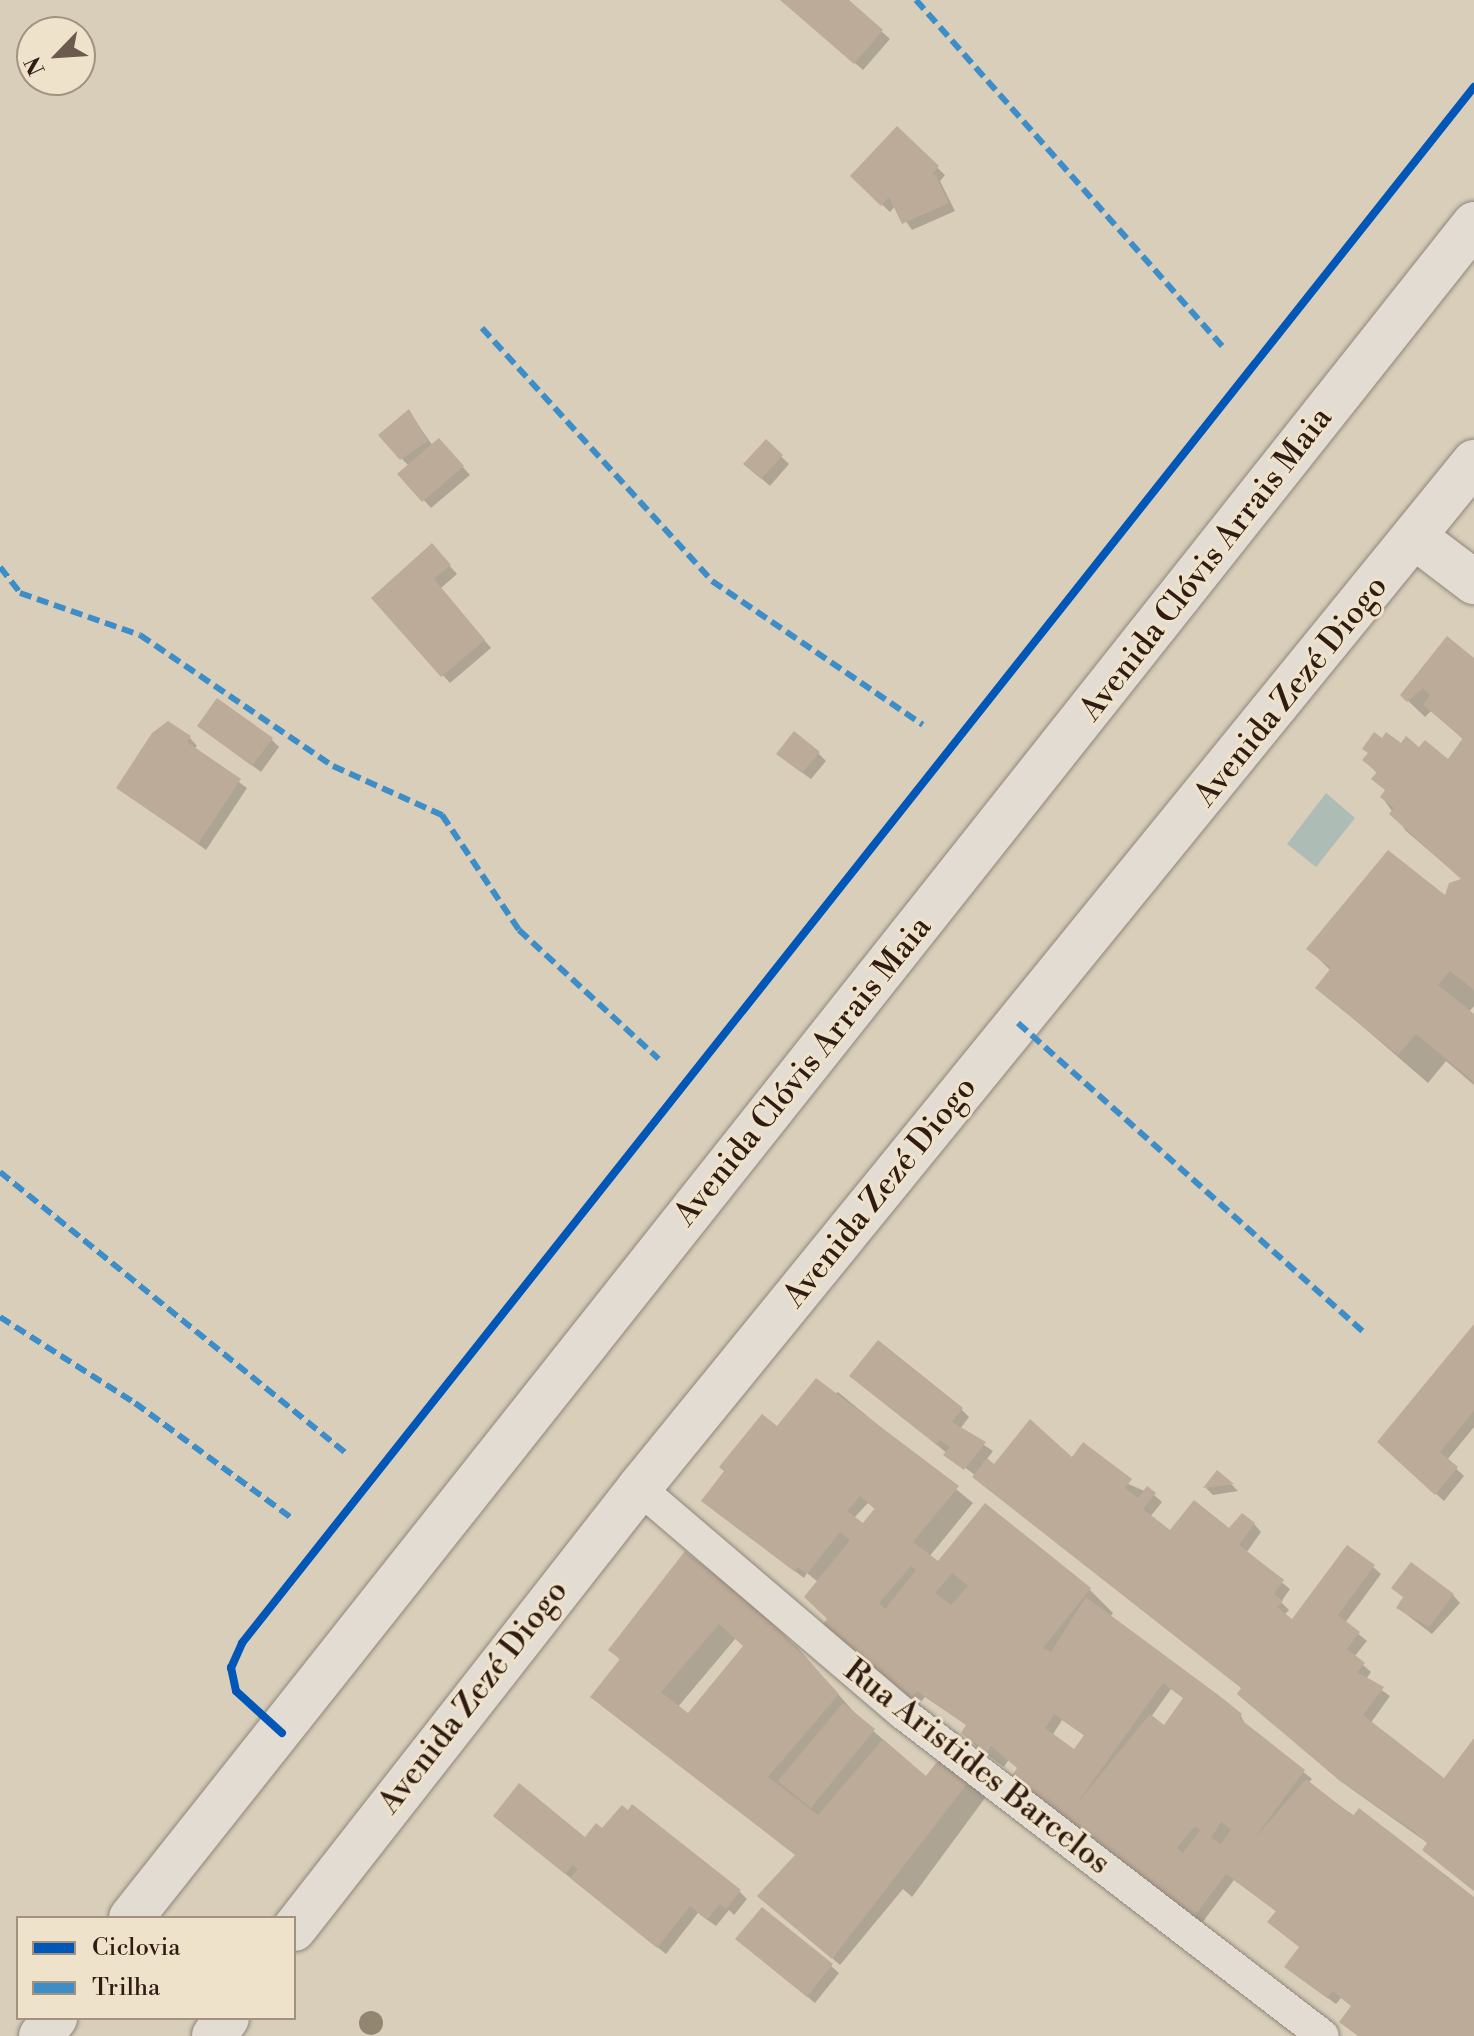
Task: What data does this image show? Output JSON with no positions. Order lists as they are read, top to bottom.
{
  "streets": {
    "main road": ["Avenida Clóvis Arrais Maia", "Avenida Zezé Diogo"],
    "lane": ["Rua Aristides Barcelos"]
  },
  "crossings": [
    ["Avenida Zezé Diogo", "Rua Aristides Barcelos"]
  ],
  "legend": ["Ciclovia", "Trilha"],
  "north": "bottom left"
}
